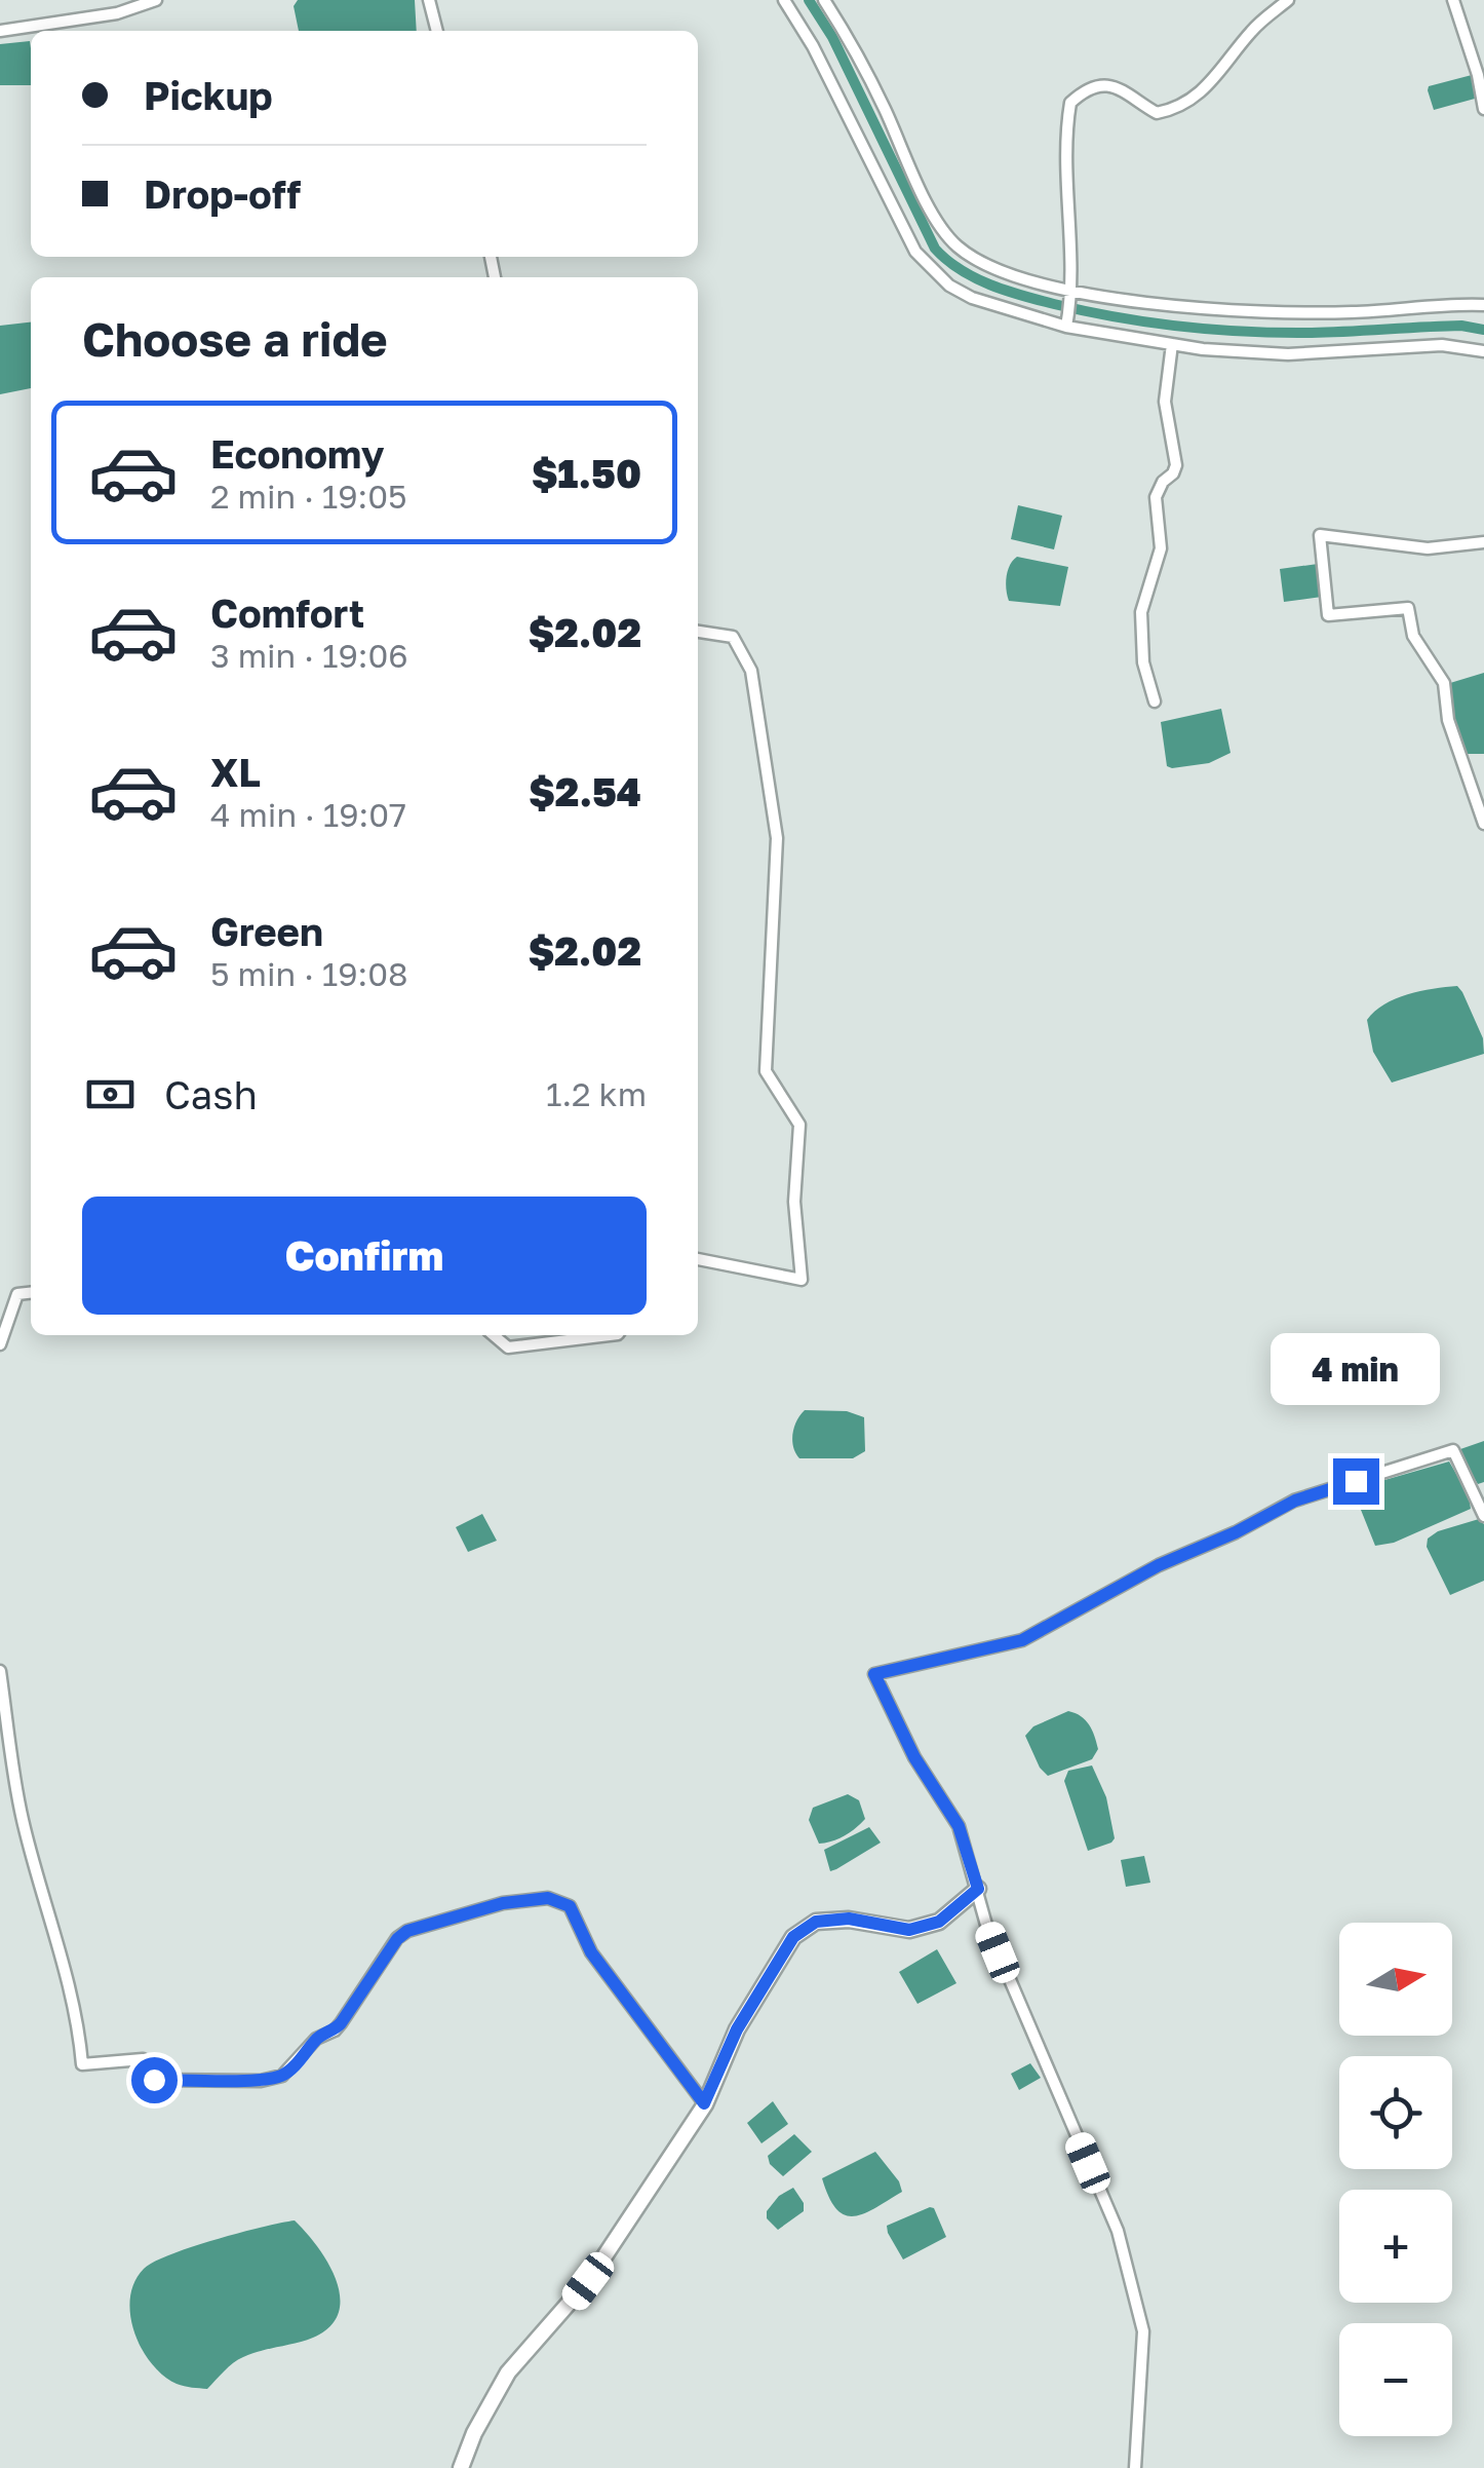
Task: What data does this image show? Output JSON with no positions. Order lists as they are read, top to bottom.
{
  "north": "right",
  "page": {
    "banner": ["Pickup", "Drop-off"],
    "heading": "Choose a ride",
    "list": [
      {
        "name": "Economy",
        "note": "2 min · 19:05",
        "value": "$1.50"
      },
      {
        "name": "Comfort",
        "note": "3 min · 19:06",
        "value": "$2.02"
      },
      {
        "name": "XL",
        "note": "4 min · 19:07",
        "value": "$2.54"
      },
      {
        "name": "Green",
        "note": "5 min · 19:08",
        "value": "$2.02"
      }
    ],
    "pay": ["Cash", "1.2 km"],
    "buttons": "Confirm",
    "bubble": "4 min",
    "map_buttons": ["+", "−"]
  }
}
